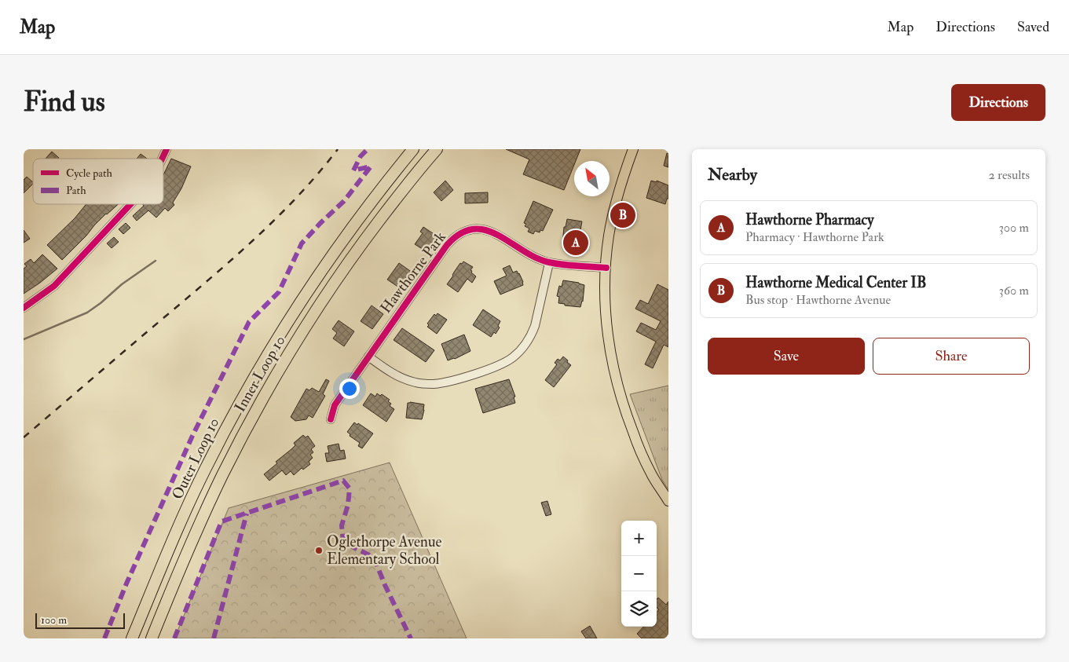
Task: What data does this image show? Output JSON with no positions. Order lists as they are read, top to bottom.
{
  "streets": {
    "highway": ["Inner Loop 10", "Outer Loop 10"],
    "street": ["Hawthorne Park"]
  },
  "places": ["Oglethorpe Avenue Elementary School"],
  "legend": ["Cycle path", "Path"],
  "scale_bar": "100 m",
  "north": "top left",
  "page": {
    "header": "Map",
    "nav": ["Map", "Directions", "Saved"],
    "buttons": [
      "Directions",
      ["Save", "Share"]
    ],
    "title": "Find us",
    "heading": ["Nearby", "2 results"],
    "list": [
      {
        "mark": "A",
        "name": "Hawthorne Pharmacy",
        "note": "Pharmacy · Hawthorne Park",
        "value": "300 m"
      },
      {
        "mark": "B",
        "name": "Hawthorne Medical Center IB",
        "note": "Bus stop · Hawthorne Avenue",
        "value": "360 m"
      }
    ],
    "pins": ["B", "A"],
    "map_buttons": ["+", "−"],
    "scale": "100 m"
  }
}
